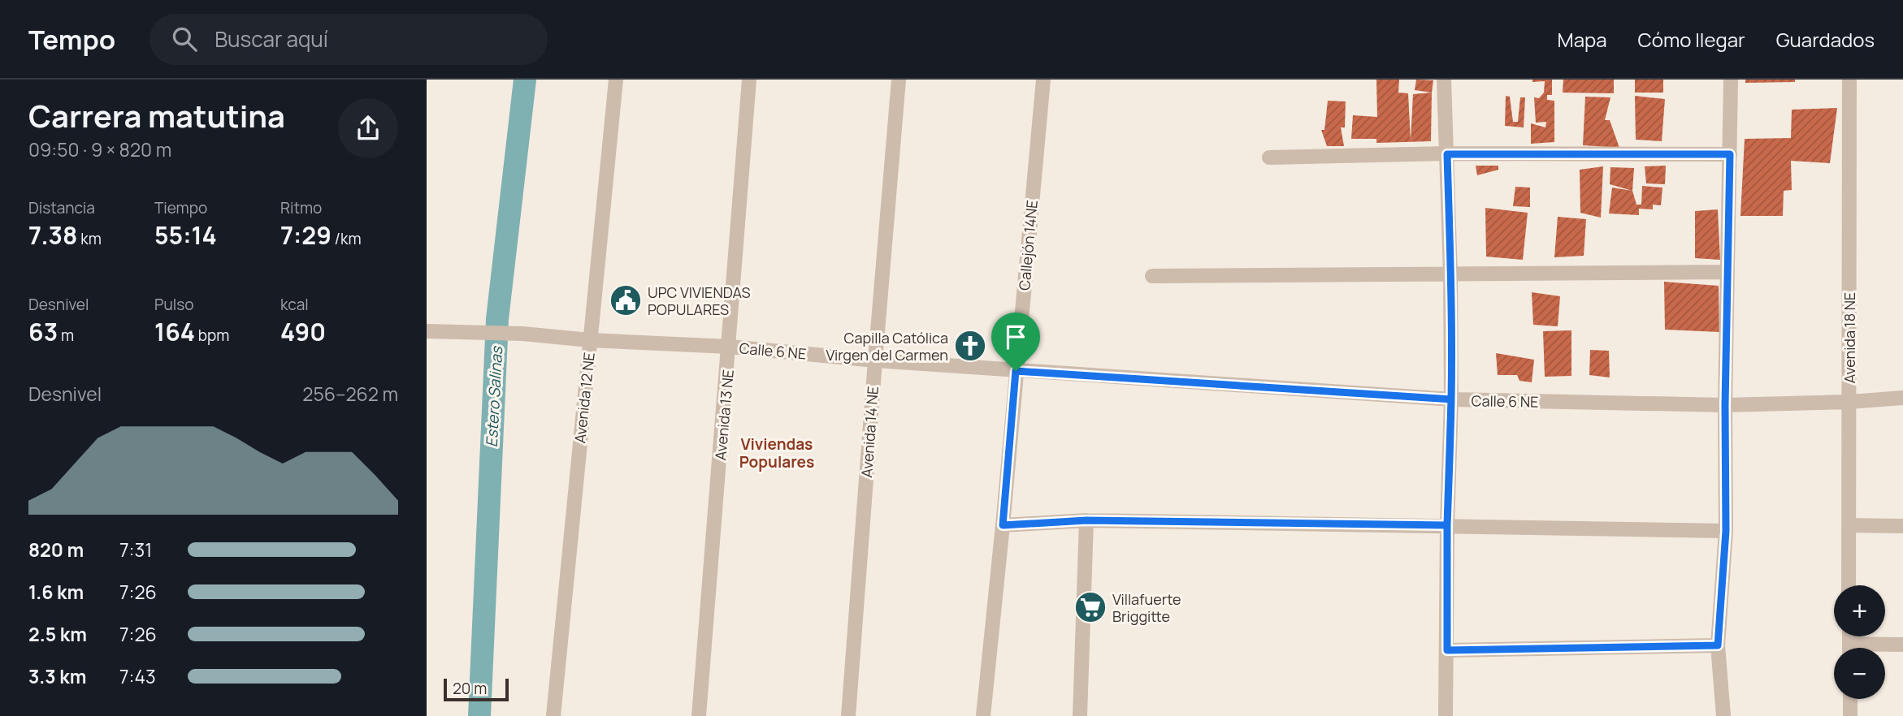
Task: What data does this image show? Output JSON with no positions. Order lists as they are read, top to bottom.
{
  "streets": {
    "street": [
      "Callejón 14NE",
      "Avenida 18 NE",
      "Calle 6 NE",
      "Avenida 12 NE",
      "Avenida 13 NE",
      "Avenida 14 NE"
    ]
  },
  "crossings": [
    ["Callejón 14NE", "Calle 6 NE"],
    ["Avenida 18 NE", "Calle 6 NE"],
    ["Calle 6 NE", "Avenida 12 NE"],
    ["Calle 6 NE", "Avenida 13 NE"],
    ["Calle 6 NE", "Avenida 14 NE"]
  ],
  "districts": ["Viviendas Populares"],
  "water": ["Estero Salinas"],
  "places": {
    "public building": ["UPC VIVIENDAS POPULARES"],
    "church": ["Capilla Católica Virgen del Carmen"],
    "supermarket": ["Villafuerte Briggitte"]
  },
  "scale_bar": "20 m",
  "page": {
    "header": "Tempo",
    "search": "Buscar aquí",
    "nav": ["Mapa", "Cómo llegar", "Guardados"],
    "heading": ["Carrera matutina", "09:50 · 9 × 820 m"],
    "stats": [
      ["Distancia", "7.38 km"],
      ["Tiempo", "55:14"],
      ["Ritmo", "7:29 /km"],
      ["Desnivel", "63 m"],
      ["Pulso", "164 bpm"],
      ["kcal", "490"]
    ],
    "chart": ["Desnivel", "256–262 m"],
    "list": [
      {
        "name": "820 m",
        "note": "7:31"
      },
      {
        "name": "1.6 km",
        "note": "7:26"
      },
      {
        "name": "2.5 km",
        "note": "7:26"
      },
      {
        "name": "3.3 km",
        "note": "7:43"
      }
    ],
    "map_buttons": ["+", "−"],
    "scale": "20 m"
  }
}
